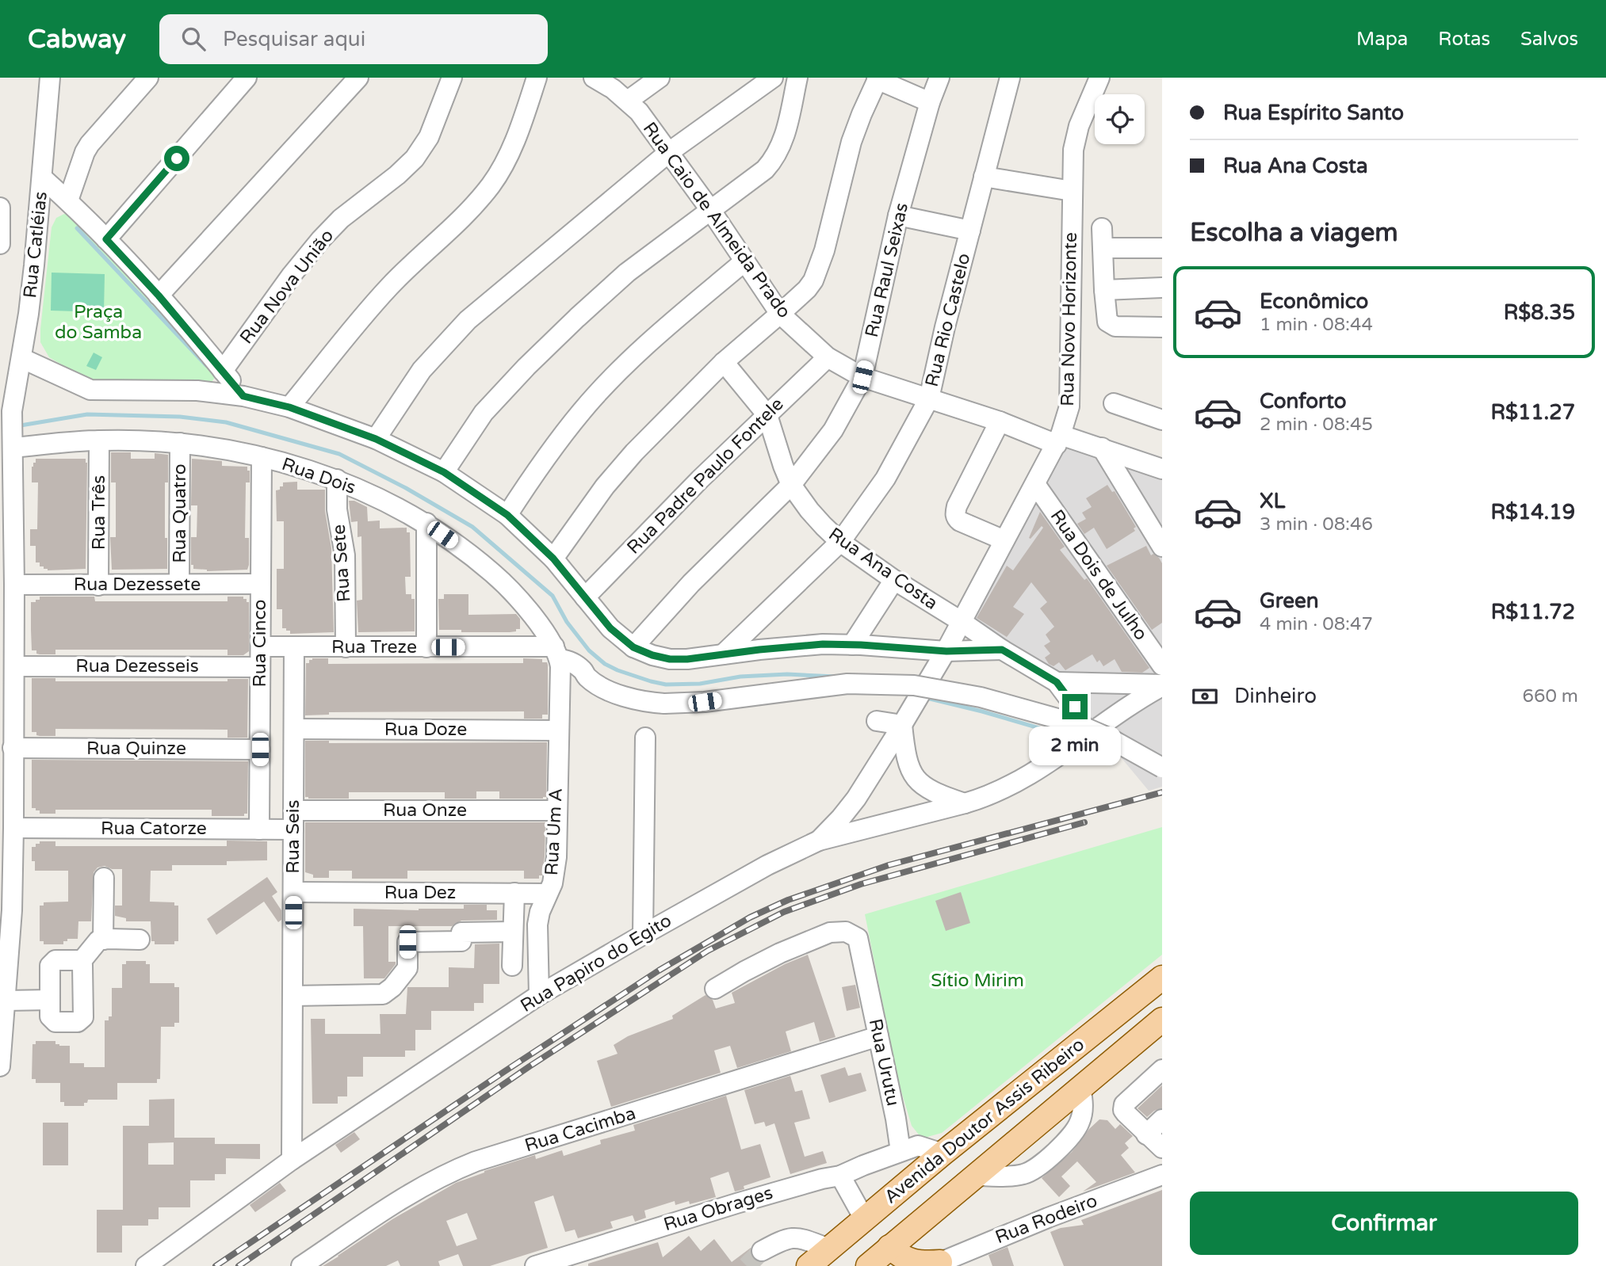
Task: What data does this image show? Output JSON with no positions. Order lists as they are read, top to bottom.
{
  "streets": {
    "main road": ["Avenida Doutor Assis Ribeiro"],
    "street": [
      "Rua Caio de Almeida Prado",
      "Rua Catléias",
      "Rua Raul Seixas",
      "Rua Nova União",
      "Rua Novo Horizonte",
      "Rua Rio Castelo",
      "Rua Dois",
      "Rua Padre Paulo Fontele",
      "Rua Três",
      "Rua Quatro",
      "Rua Sete",
      "Rua Ana Costa",
      "Rua Dois de Julho",
      "Rua Dezessete",
      "Rua Cinco",
      "Rua Treze",
      "Rua Dezesseis",
      "Rua Doze",
      "Rua Quinze",
      "Rua Onze",
      "Rua Catorze",
      "Rua Um A",
      "Rua Seis",
      "Rua Dez",
      "Rua Papiro do Egito",
      "Rua Urutu",
      "Rua Cacimba",
      "Rua Obrages",
      "Rua Rodeiro"
    ]
  },
  "crossings": [
    ["Rua Caio de Almeida Prado", "Rua Raul Seixas"],
    ["Rua Caio de Almeida Prado", "Rua Novo Horizonte"],
    ["Rua Caio de Almeida Prado", "Rua Rio Castelo"],
    ["Rua Caio de Almeida Prado", "Rua Padre Paulo Fontele"],
    ["Rua Catléias", "Rua Dois"],
    ["Rua Catléias", "Rua Dezessete"],
    ["Rua Catléias", "Rua Dezesseis"],
    ["Rua Catléias", "Rua Quinze"],
    ["Rua Catléias", "Rua Catorze"],
    ["Rua Raul Seixas", "Rua Ana Costa"],
    ["Rua Novo Horizonte", "Rua Ana Costa"],
    ["Rua Novo Horizonte", "Rua Dois de Julho"],
    ["Rua Novo Horizonte", "Rua Papiro do Egito"],
    ["Rua Rio Castelo", "Rua Ana Costa"],
    ["Rua Dois", "Rua Três"],
    ["Rua Dois", "Rua Quatro"],
    ["Rua Dois", "Rua Sete"],
    ["Rua Dois", "Rua Cinco"],
    ["Rua Dois", "Rua Treze"],
    ["Rua Dois", "Rua Um A"],
    ["Rua Padre Paulo Fontele", "Rua Ana Costa"],
    ["Rua Três", "Rua Dezessete"],
    ["Rua Quatro", "Rua Dezessete"],
    ["Rua Sete", "Rua Treze"],
    ["Rua Ana Costa", "Rua Papiro do Egito"],
    ["Rua Dezessete", "Rua Cinco"],
    ["Rua Cinco", "Rua Treze"],
    ["Rua Cinco", "Rua Dezesseis"],
    ["Rua Cinco", "Rua Quinze"],
    ["Rua Cinco", "Rua Catorze"],
    ["Rua Treze", "Rua Um A"],
    ["Rua Treze", "Rua Seis"],
    ["Rua Doze", "Rua Um A"],
    ["Rua Doze", "Rua Seis"],
    ["Rua Onze", "Rua Catorze"],
    ["Rua Onze", "Rua Um A"],
    ["Rua Onze", "Rua Seis"],
    ["Rua Catorze", "Rua Seis"],
    ["Rua Um A", "Rua Dez"],
    ["Rua Um A", "Rua Papiro do Egito"],
    ["Rua Seis", "Rua Dez"],
    ["Rua Seis", "Rua Papiro do Egito"],
    ["Rua Urutu", "Rua Cacimba"],
    ["Rua Urutu", "Rua Obrages"]
  ],
  "parks": ["Praça do Samba", "Sítio Mirim"],
  "page": {
    "header": "Cabway",
    "search": "Pesquisar aqui",
    "nav": ["Mapa", "Rotas", "Salvos"],
    "banner": ["Rua Espírito Santo", "Rua Ana Costa"],
    "heading": "Escolha a viagem",
    "list": [
      {
        "name": "Econômico",
        "note": "1 min · 08:44",
        "value": "R$8.35"
      },
      {
        "name": "Conforto",
        "note": "2 min · 08:45",
        "value": "R$11.27"
      },
      {
        "name": "XL",
        "note": "3 min · 08:46",
        "value": "R$14.19"
      },
      {
        "name": "Green",
        "note": "4 min · 08:47",
        "value": "R$11.72"
      }
    ],
    "pay": ["Dinheiro", "660 m"],
    "bubble": "2 min",
    "buttons": "Confirmar"
  }
}
